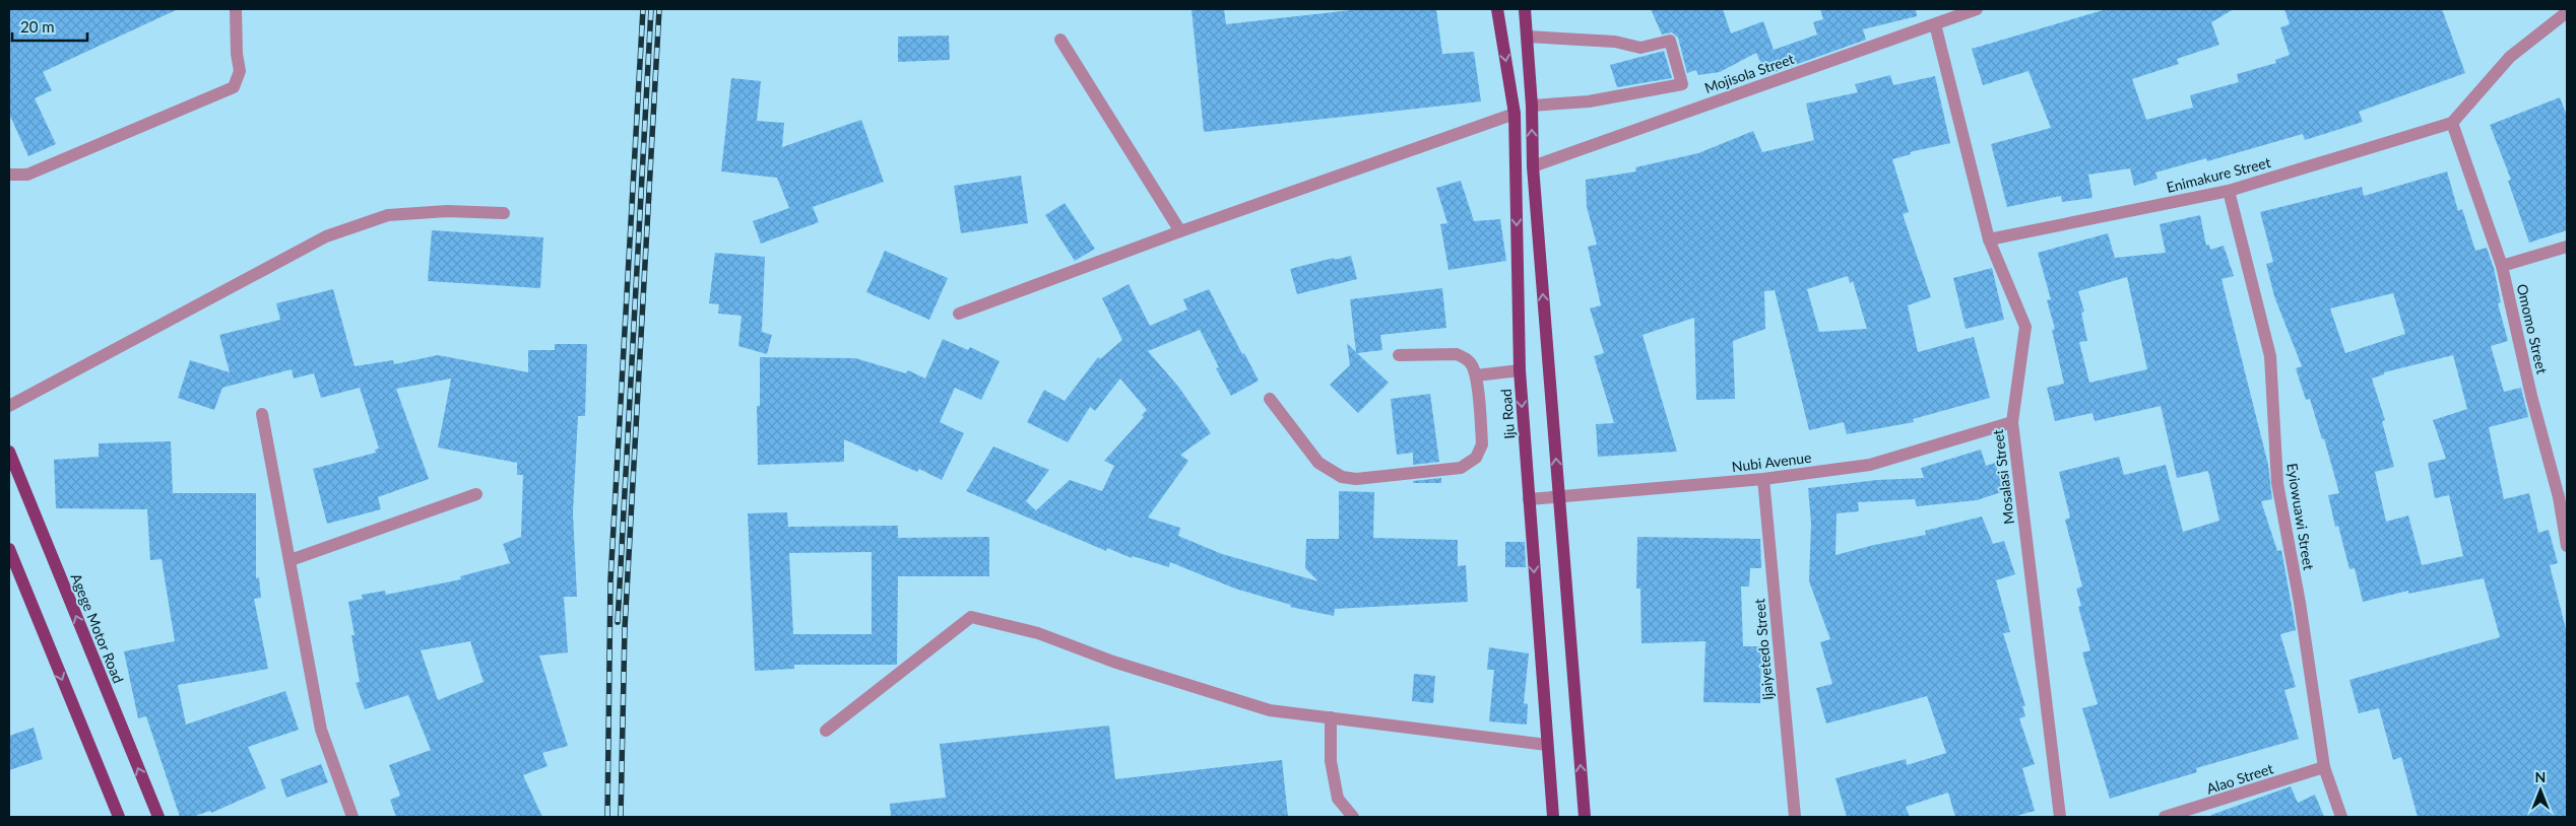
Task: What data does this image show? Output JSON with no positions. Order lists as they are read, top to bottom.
{
  "streets": {
    "main road": ["Iju Road", "Agege Motor Road"],
    "street": [
      "Mojisola Street",
      "Enimakure Street",
      "Omomo Street",
      "Nubi Avenue",
      "Mosalasi Street",
      "Eyiowuawi Street",
      "Ijaiyetedo Street",
      "Alao Street"
    ]
  },
  "crossings": [
    ["Mojisola Street", "Mosalasi Street"],
    ["Enimakure Street", "Omomo Street"],
    ["Enimakure Street", "Mosalasi Street"],
    ["Enimakure Street", "Eyiowuawi Street"],
    ["Iju Road", "Nubi Avenue"],
    ["Nubi Avenue", "Mosalasi Street"],
    ["Nubi Avenue", "Ijaiyetedo Street"],
    ["Eyiowuawi Street", "Alao Street"]
  ],
  "scale_bar": "20 m",
  "north": "top"
}
